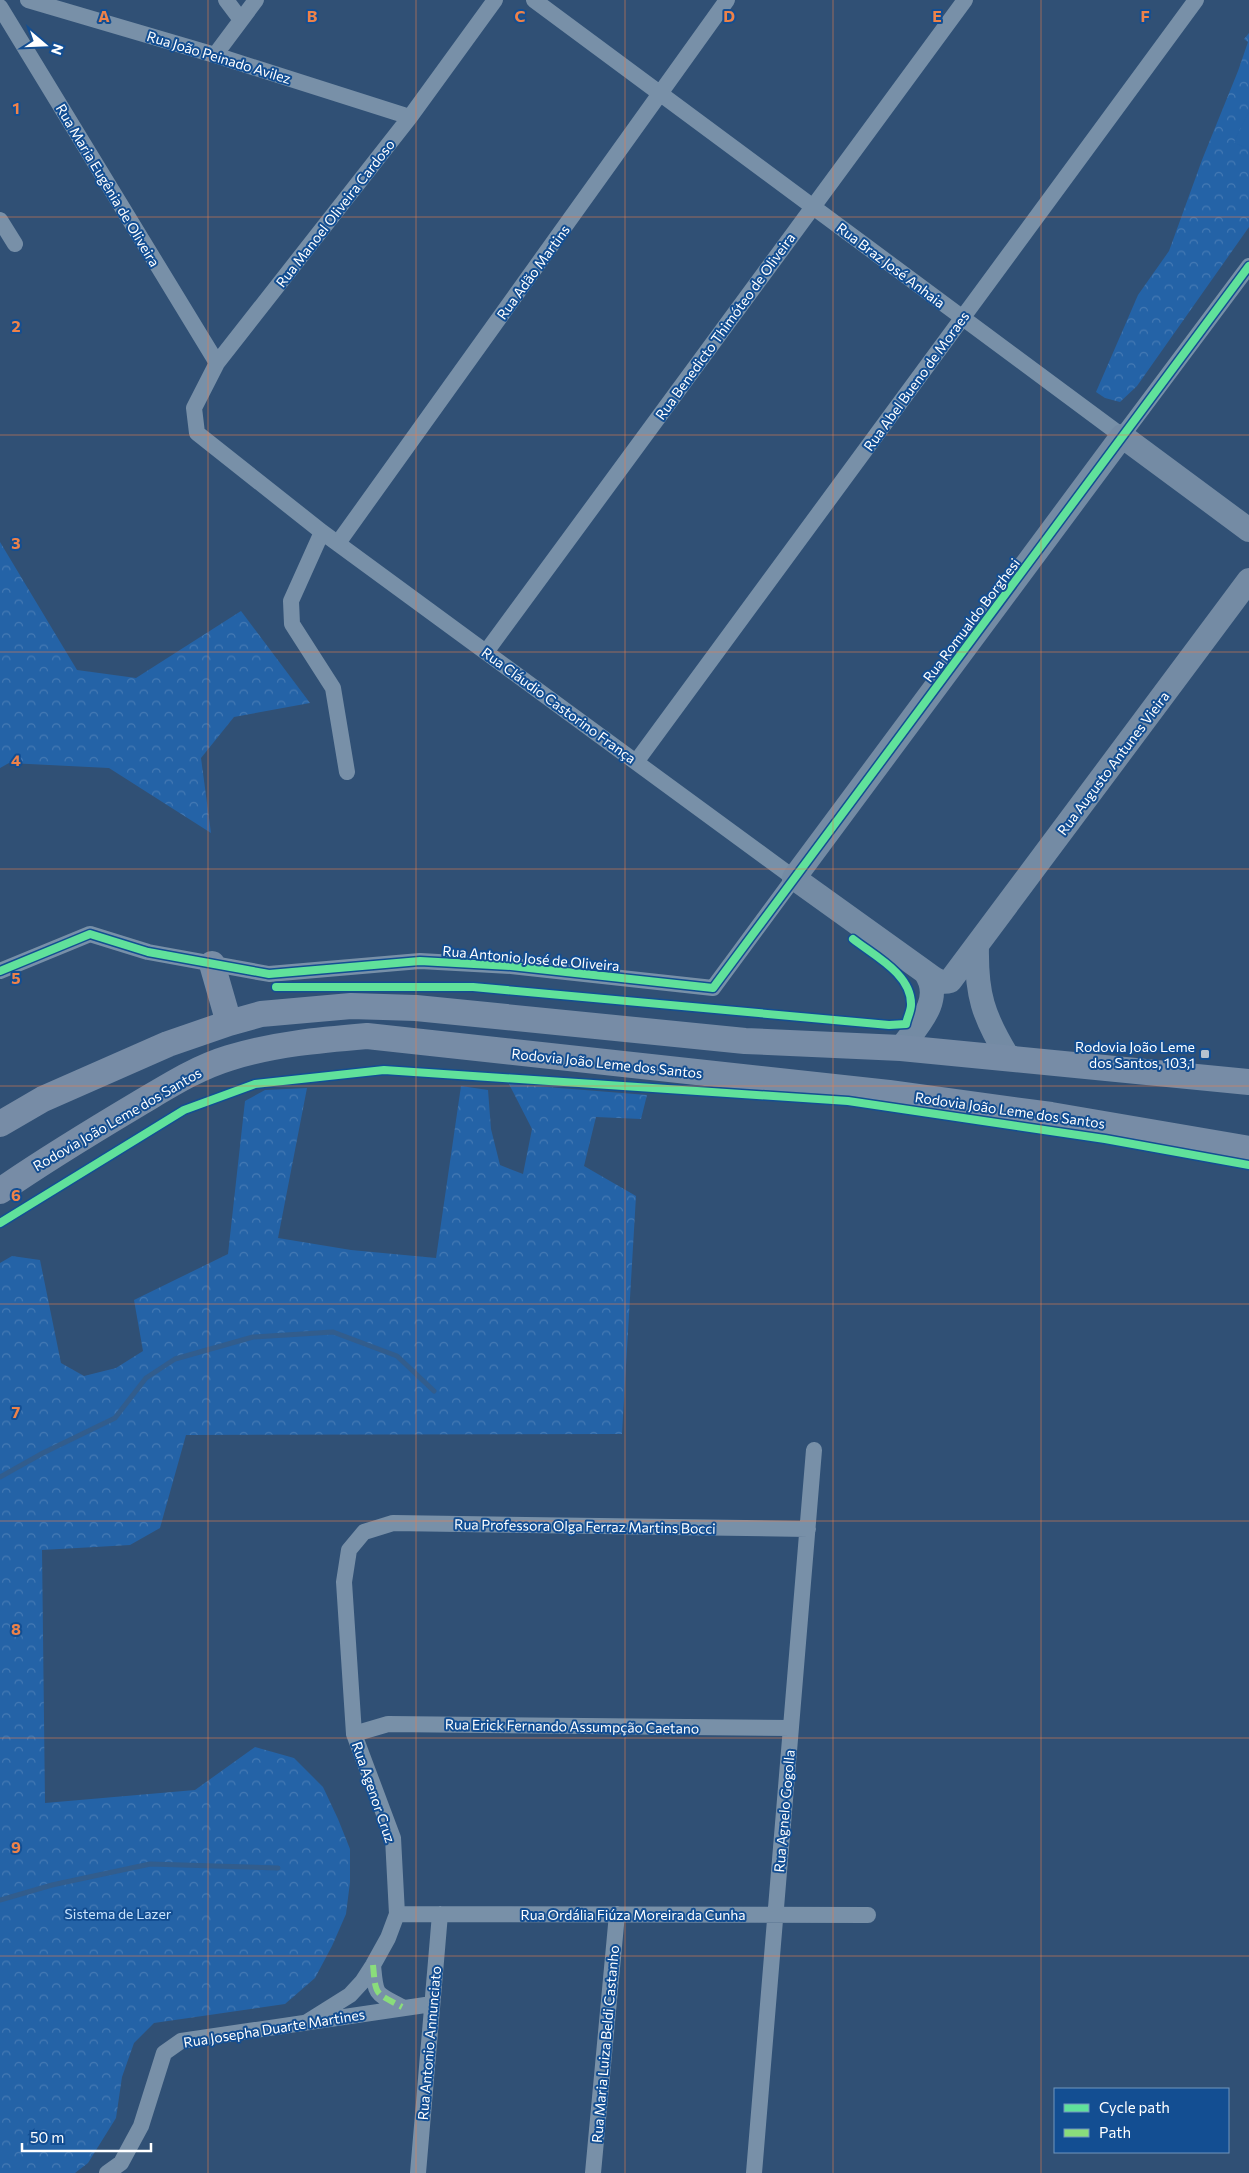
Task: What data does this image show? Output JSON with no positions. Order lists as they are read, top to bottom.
{
  "streets": {
    "main road": ["Rodovia João Leme dos Santos"],
    "street": [
      "Rua João Peinado Avilez",
      "Rua Maria Eugênia de Oliveira",
      "Rua Manoel Oliveira Cardoso",
      "Rua Braz José Anhaia",
      "Rua Adão Martins",
      "Rua Benedicto Thimóteo de Oliveira",
      "Rua Abel Bueno de Moraes",
      "Rua Romualdo Borghesi",
      "Rua Cláudio Castorino França",
      "Rua Augusto Antunes Vieira",
      "Rua Antonio José de Oliveira",
      "Rua Professora Olga Ferraz Martins Bocci",
      "Rua Erick Fernando Assumpção Caetano",
      "Rua Agenor Cruz",
      "Rua Agnelo Gogolla",
      "Rua Ordália Fiúza Moreira da Cunha",
      "Rua Josepha Duarte Martines",
      "Rua Antonio Annunciato",
      "Rua Maria Luiza Beldi Castanho"
    ]
  },
  "crossings": [
    ["Rua João Peinado Avilez", "Rua Manoel Oliveira Cardoso"],
    ["Rua Maria Eugênia de Oliveira", "Rua Manoel Oliveira Cardoso"],
    ["Rua Manoel Oliveira Cardoso", "Rua Cláudio Castorino França"],
    ["Rua Braz José Anhaia", "Rua Adão Martins"],
    ["Rua Braz José Anhaia", "Rua Benedicto Thimóteo de Oliveira"],
    ["Rua Braz José Anhaia", "Rua Abel Bueno de Moraes"],
    ["Rua Braz José Anhaia", "Rua Romualdo Borghesi"],
    ["Rua Adão Martins", "Rua Cláudio Castorino França"],
    ["Rua Benedicto Thimóteo de Oliveira", "Rua Cláudio Castorino França"],
    ["Rua Abel Bueno de Moraes", "Rua Cláudio Castorino França"],
    ["Rua Romualdo Borghesi", "Rua Cláudio Castorino França"],
    ["Rua Romualdo Borghesi", "Rua Antonio José de Oliveira"],
    ["Rua Cláudio Castorino França", "Rua Augusto Antunes Vieira"],
    ["Rua Professora Olga Ferraz Martins Bocci", "Rua Agenor Cruz"],
    ["Rua Professora Olga Ferraz Martins Bocci", "Rua Agnelo Gogolla"],
    ["Rua Erick Fernando Assumpção Caetano", "Rua Agenor Cruz"],
    ["Rua Erick Fernando Assumpção Caetano", "Rua Agnelo Gogolla"],
    ["Rua Agenor Cruz", "Rua Ordália Fiúza Moreira da Cunha"],
    ["Rua Agenor Cruz", "Rua Josepha Duarte Martines"],
    ["Rua Agnelo Gogolla", "Rua Ordália Fiúza Moreira da Cunha"],
    ["Rua Ordália Fiúza Moreira da Cunha", "Rua Antonio Annunciato"],
    ["Rua Ordália Fiúza Moreira da Cunha", "Rua Maria Luiza Beldi Castanho"],
    ["Rua Josepha Duarte Martines", "Rua Antonio Annunciato"]
  ],
  "parks": ["Sistema de Lazer"],
  "places": {
    "transit": ["Rodovia João Leme dos Santos, 103,1"]
  },
  "legend": ["Cycle path", "Path"],
  "scale_bar": "50 m",
  "north": "right",
  "grid": {
    "columns": [
      "A",
      "B",
      "C",
      "D",
      "E",
      "F"
    ],
    "rows": [
      "1",
      "2",
      "3",
      "4",
      "5",
      "6",
      "7",
      "8",
      "9"
    ]
  }
}
